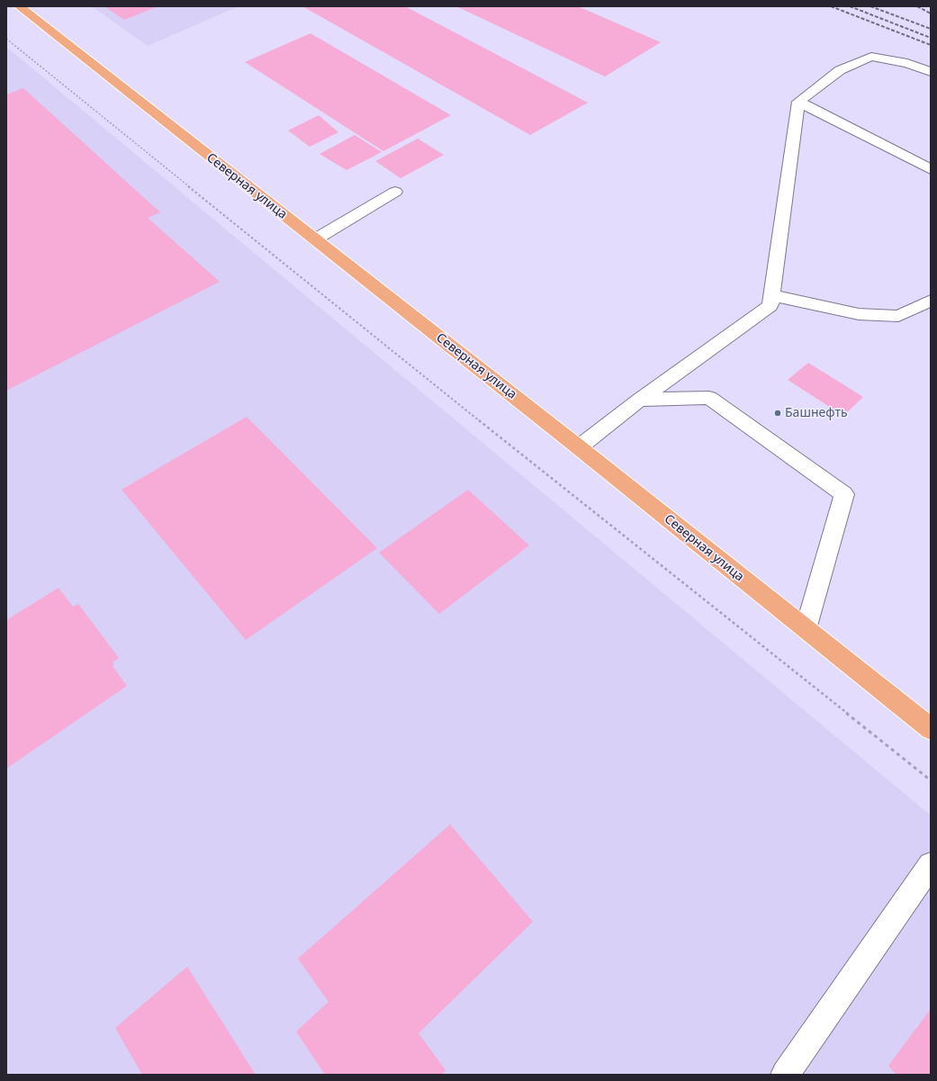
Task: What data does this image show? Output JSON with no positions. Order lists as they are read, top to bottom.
{
  "streets": {
    "main road": ["Северная улица"]
  },
  "places": ["Башнефть"]
}
